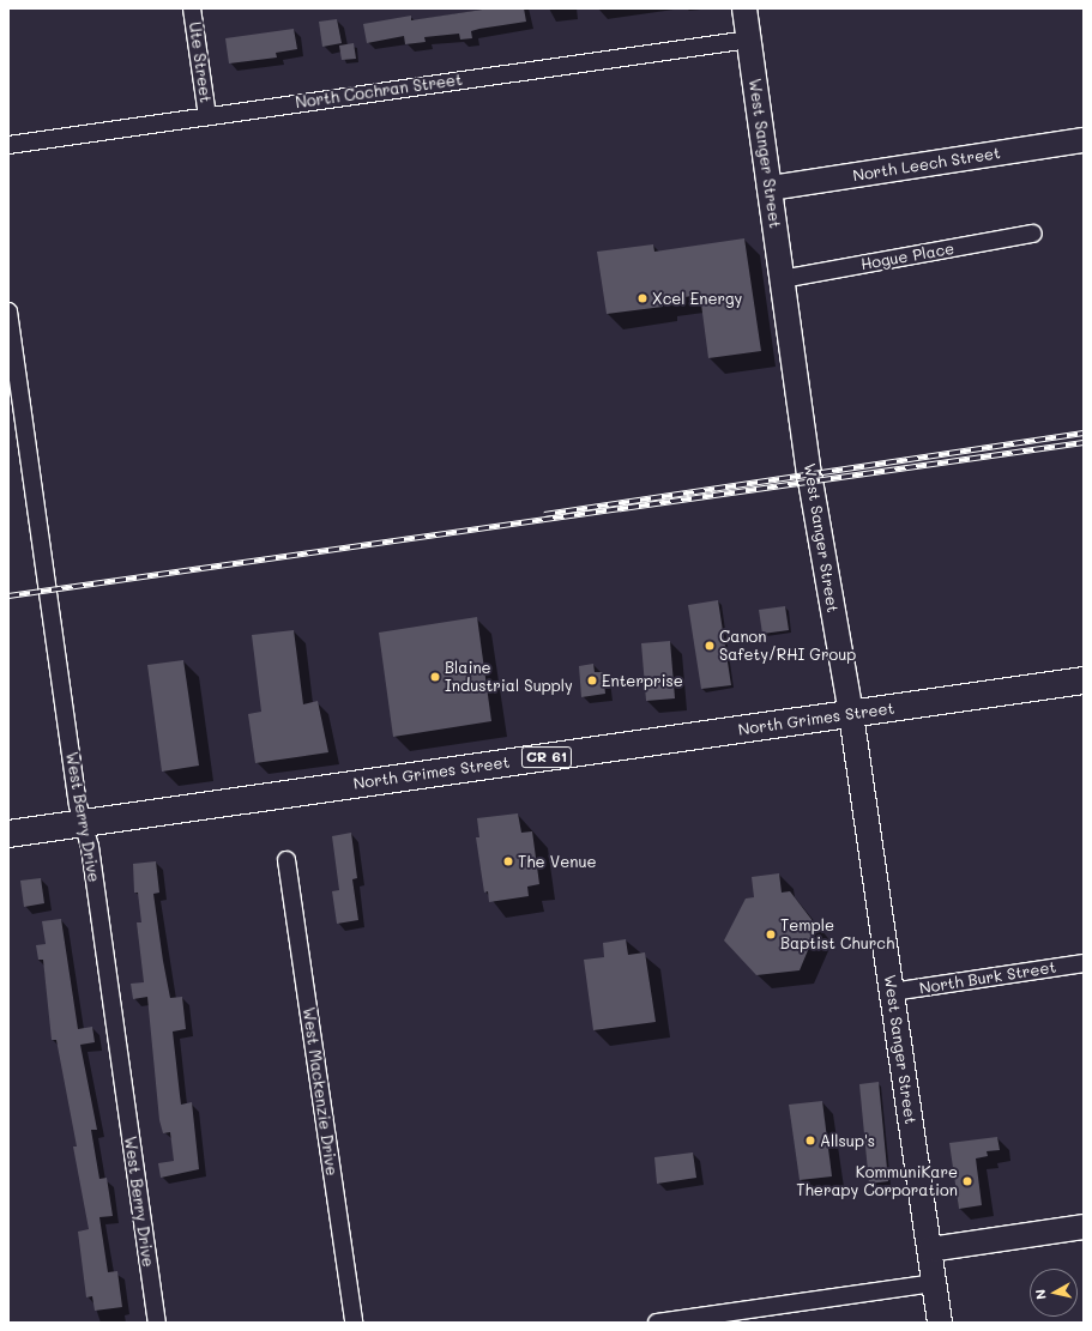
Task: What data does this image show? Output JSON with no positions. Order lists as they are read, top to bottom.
{
  "streets": {
    "main road": [
      "West Sanger Street",
      "North Leech Street",
      "North Grimes Street",
      "CR 61"
    ],
    "street": [
      "Ute Street",
      "North Cochran Street",
      "Hogue Place",
      "West Berry Drive",
      "North Burk Street",
      "West Mackenzie Drive"
    ]
  },
  "crossings": [
    ["Ute Street", "North Cochran Street"],
    ["North Cochran Street", "West Sanger Street"],
    ["West Sanger Street", "North Leech Street"],
    ["West Sanger Street", "Hogue Place"],
    ["West Sanger Street", "North Grimes Street"],
    ["West Sanger Street", "North Burk Street"],
    ["North Grimes Street", "West Berry Drive"]
  ],
  "places": [
    "Xcel Energy",
    "Canon Safety/RHI Group",
    "Blaine Industrial Supply",
    "Enterprise",
    "The Venue",
    "Temple Baptist Church",
    "Allsup's",
    "KommuniKare Therapy Corporation"
  ],
  "north": "left"
}
